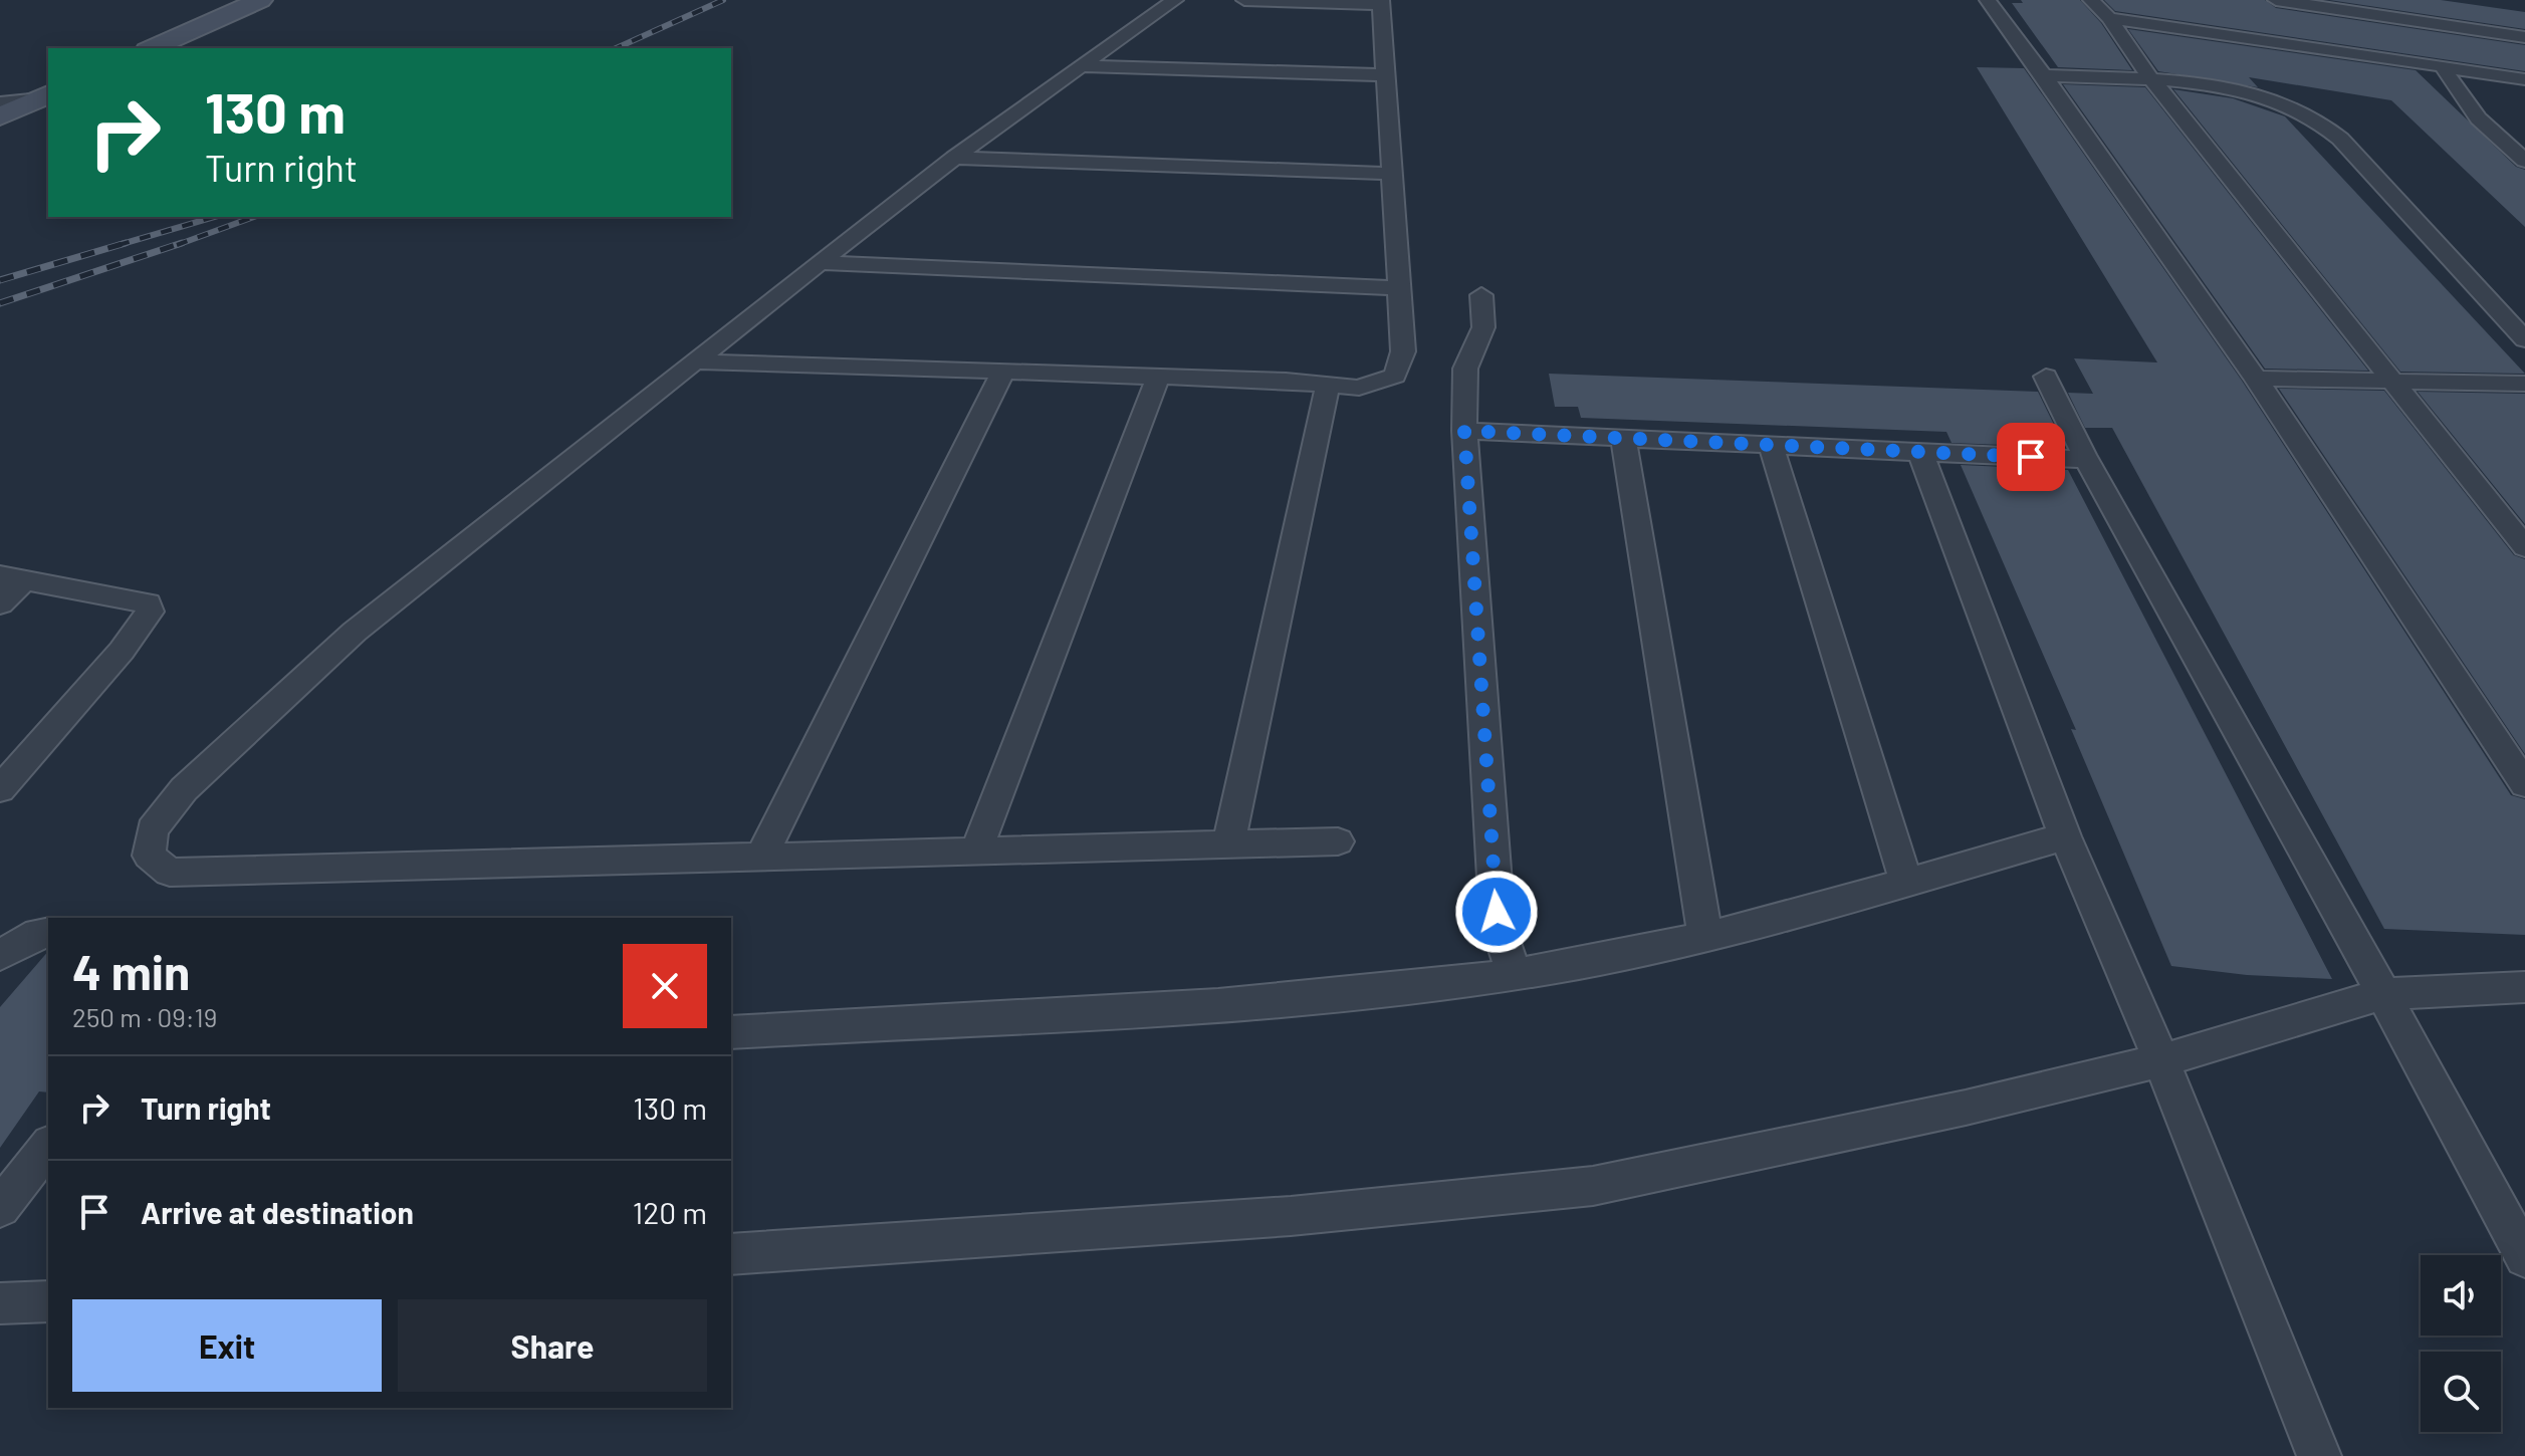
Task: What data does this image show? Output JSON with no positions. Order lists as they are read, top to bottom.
{
  "page": {
    "turn": ["130 m", "Turn right"],
    "heading": ["4 min", "250 m · 09:19"],
    "list": [
      {
        "name": "Turn right",
        "value": "130 m"
      },
      {
        "name": "Arrive at destination",
        "value": "120 m"
      }
    ],
    "buttons": ["Exit", "Share"]
  }
}
